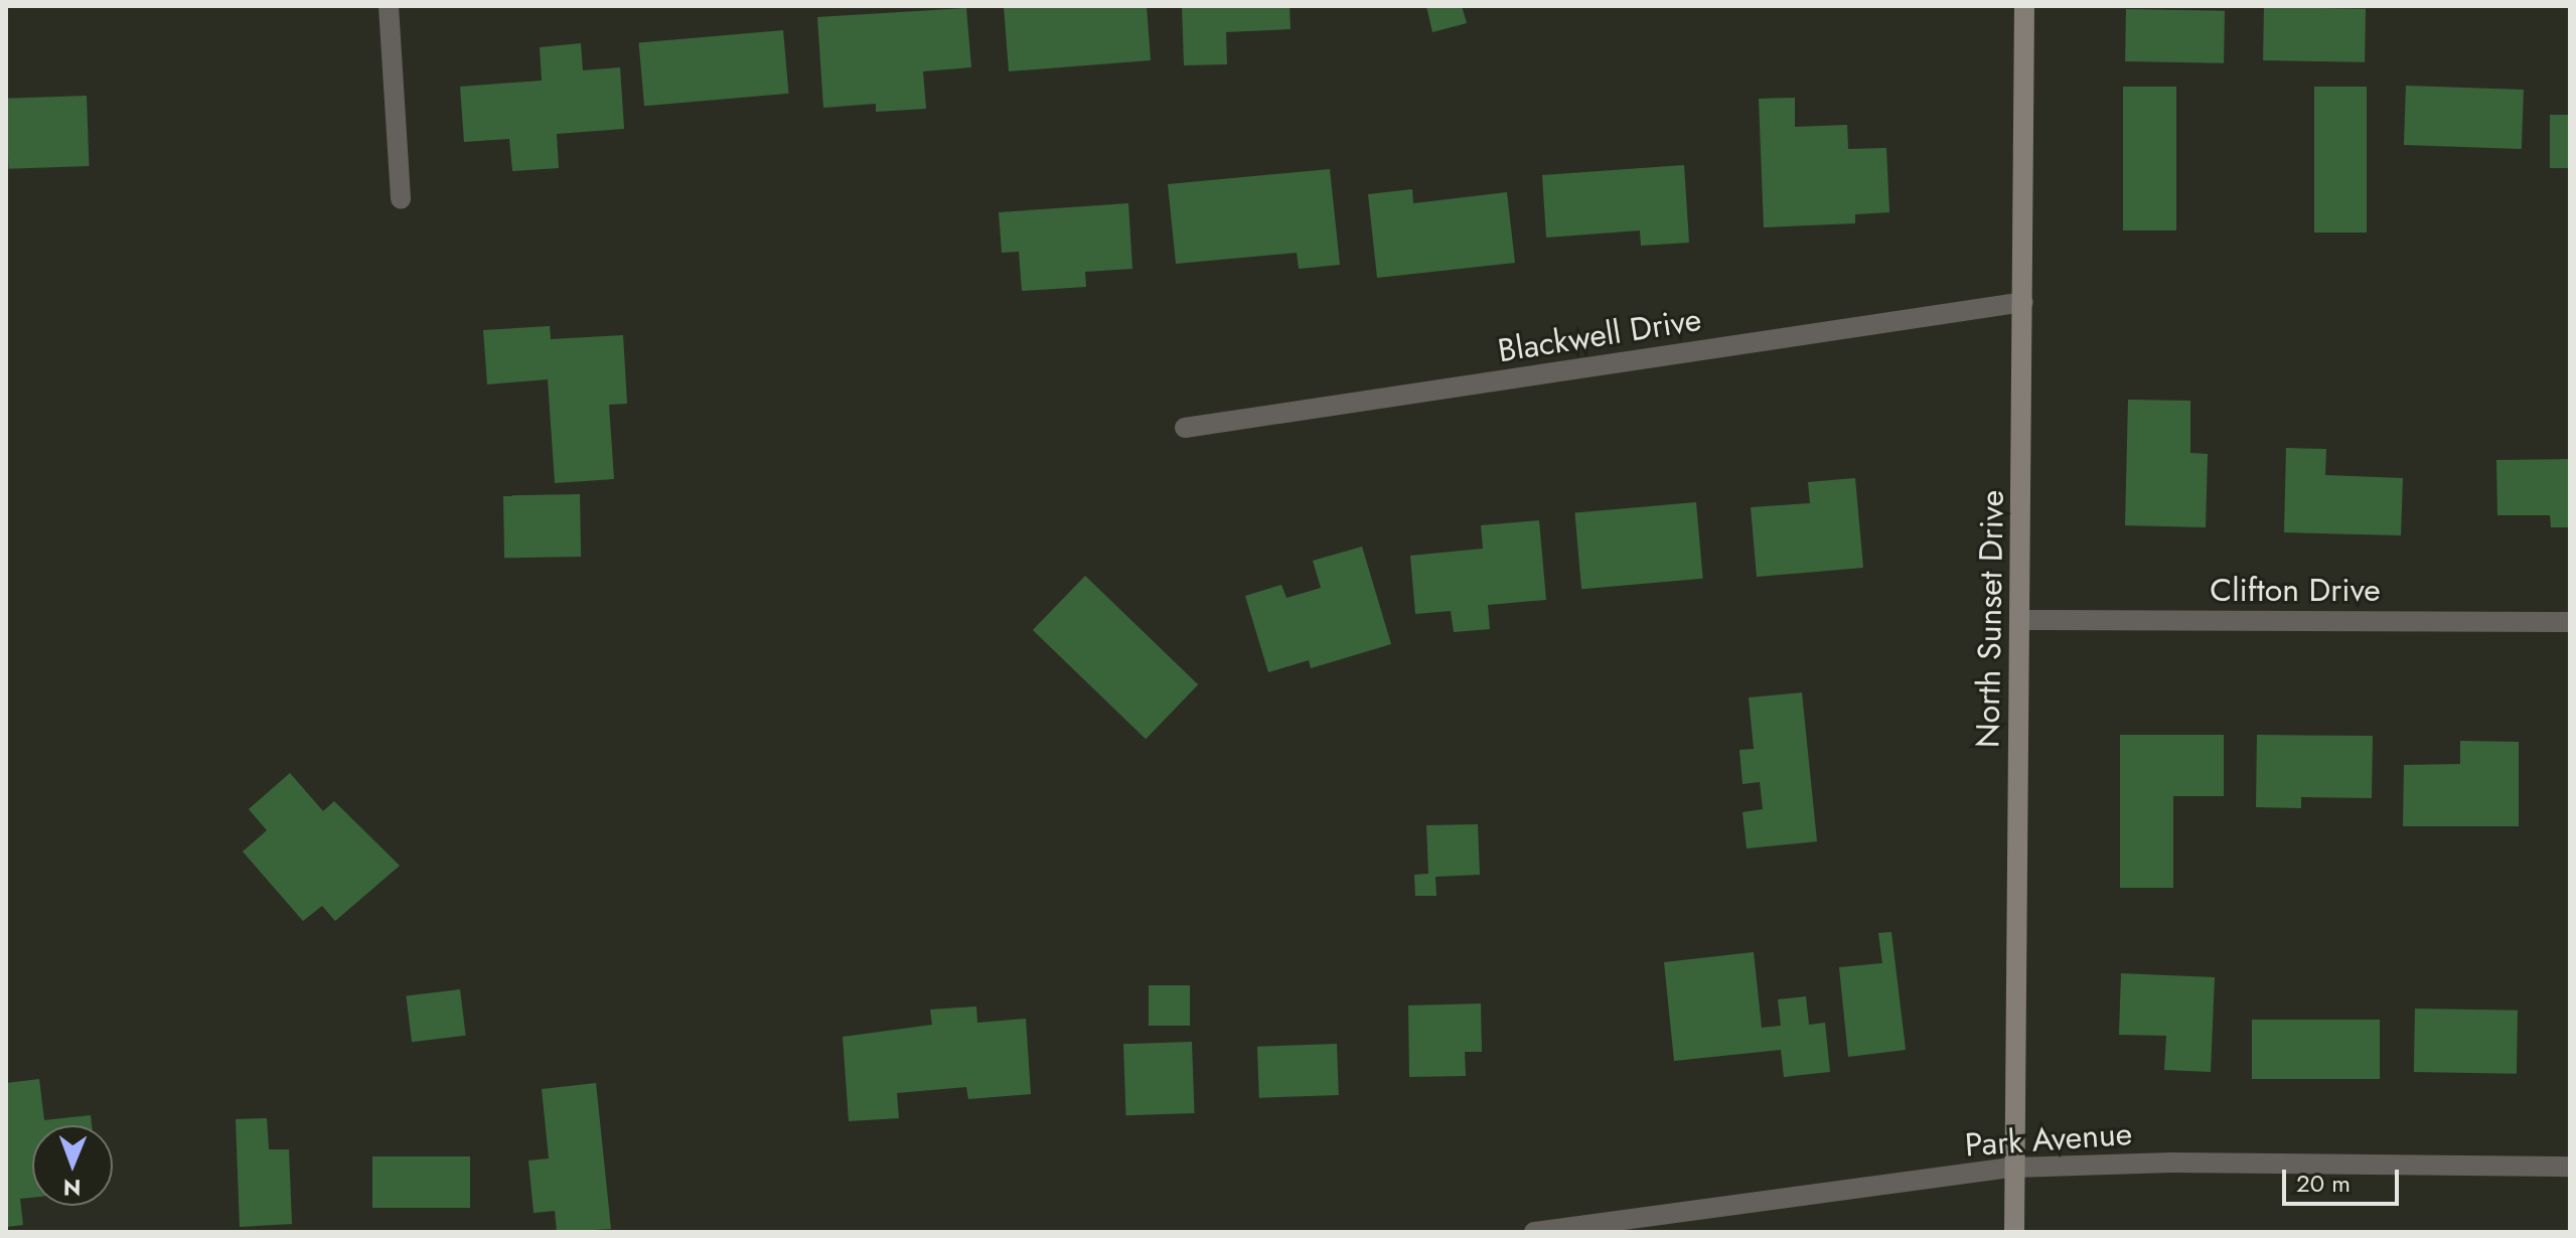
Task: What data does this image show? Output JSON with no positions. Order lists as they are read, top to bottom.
{
  "streets": {
    "main road": ["North Sunset Drive"],
    "street": ["Blackwell Drive", "Clifton Drive", "Park Avenue"]
  },
  "crossings": [
    ["Blackwell Drive", "North Sunset Drive"],
    ["Clifton Drive", "North Sunset Drive"],
    ["North Sunset Drive", "Park Avenue"]
  ],
  "scale_bar": "20 m",
  "north": "bottom"
}
